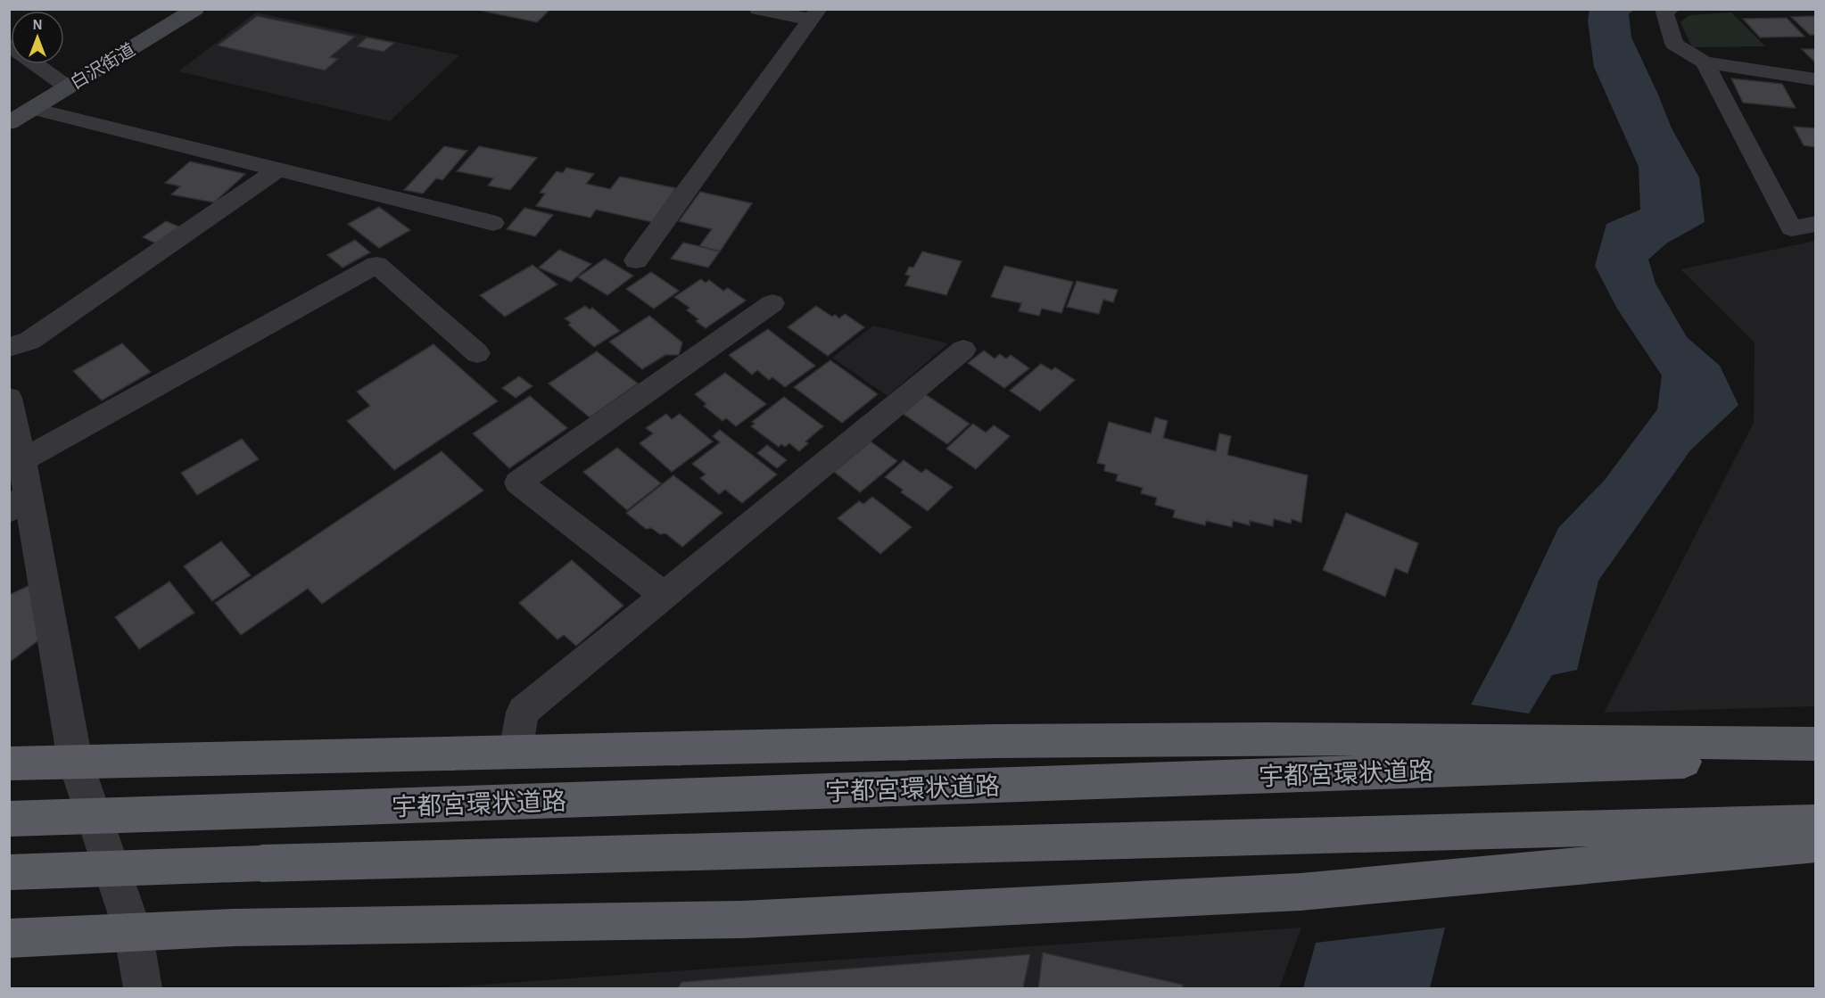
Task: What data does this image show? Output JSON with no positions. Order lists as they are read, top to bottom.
{
  "streets": {
    "highway": ["宇都宮環状道路"],
    "main road": ["白沢街道"]
  },
  "north": "top"
}
